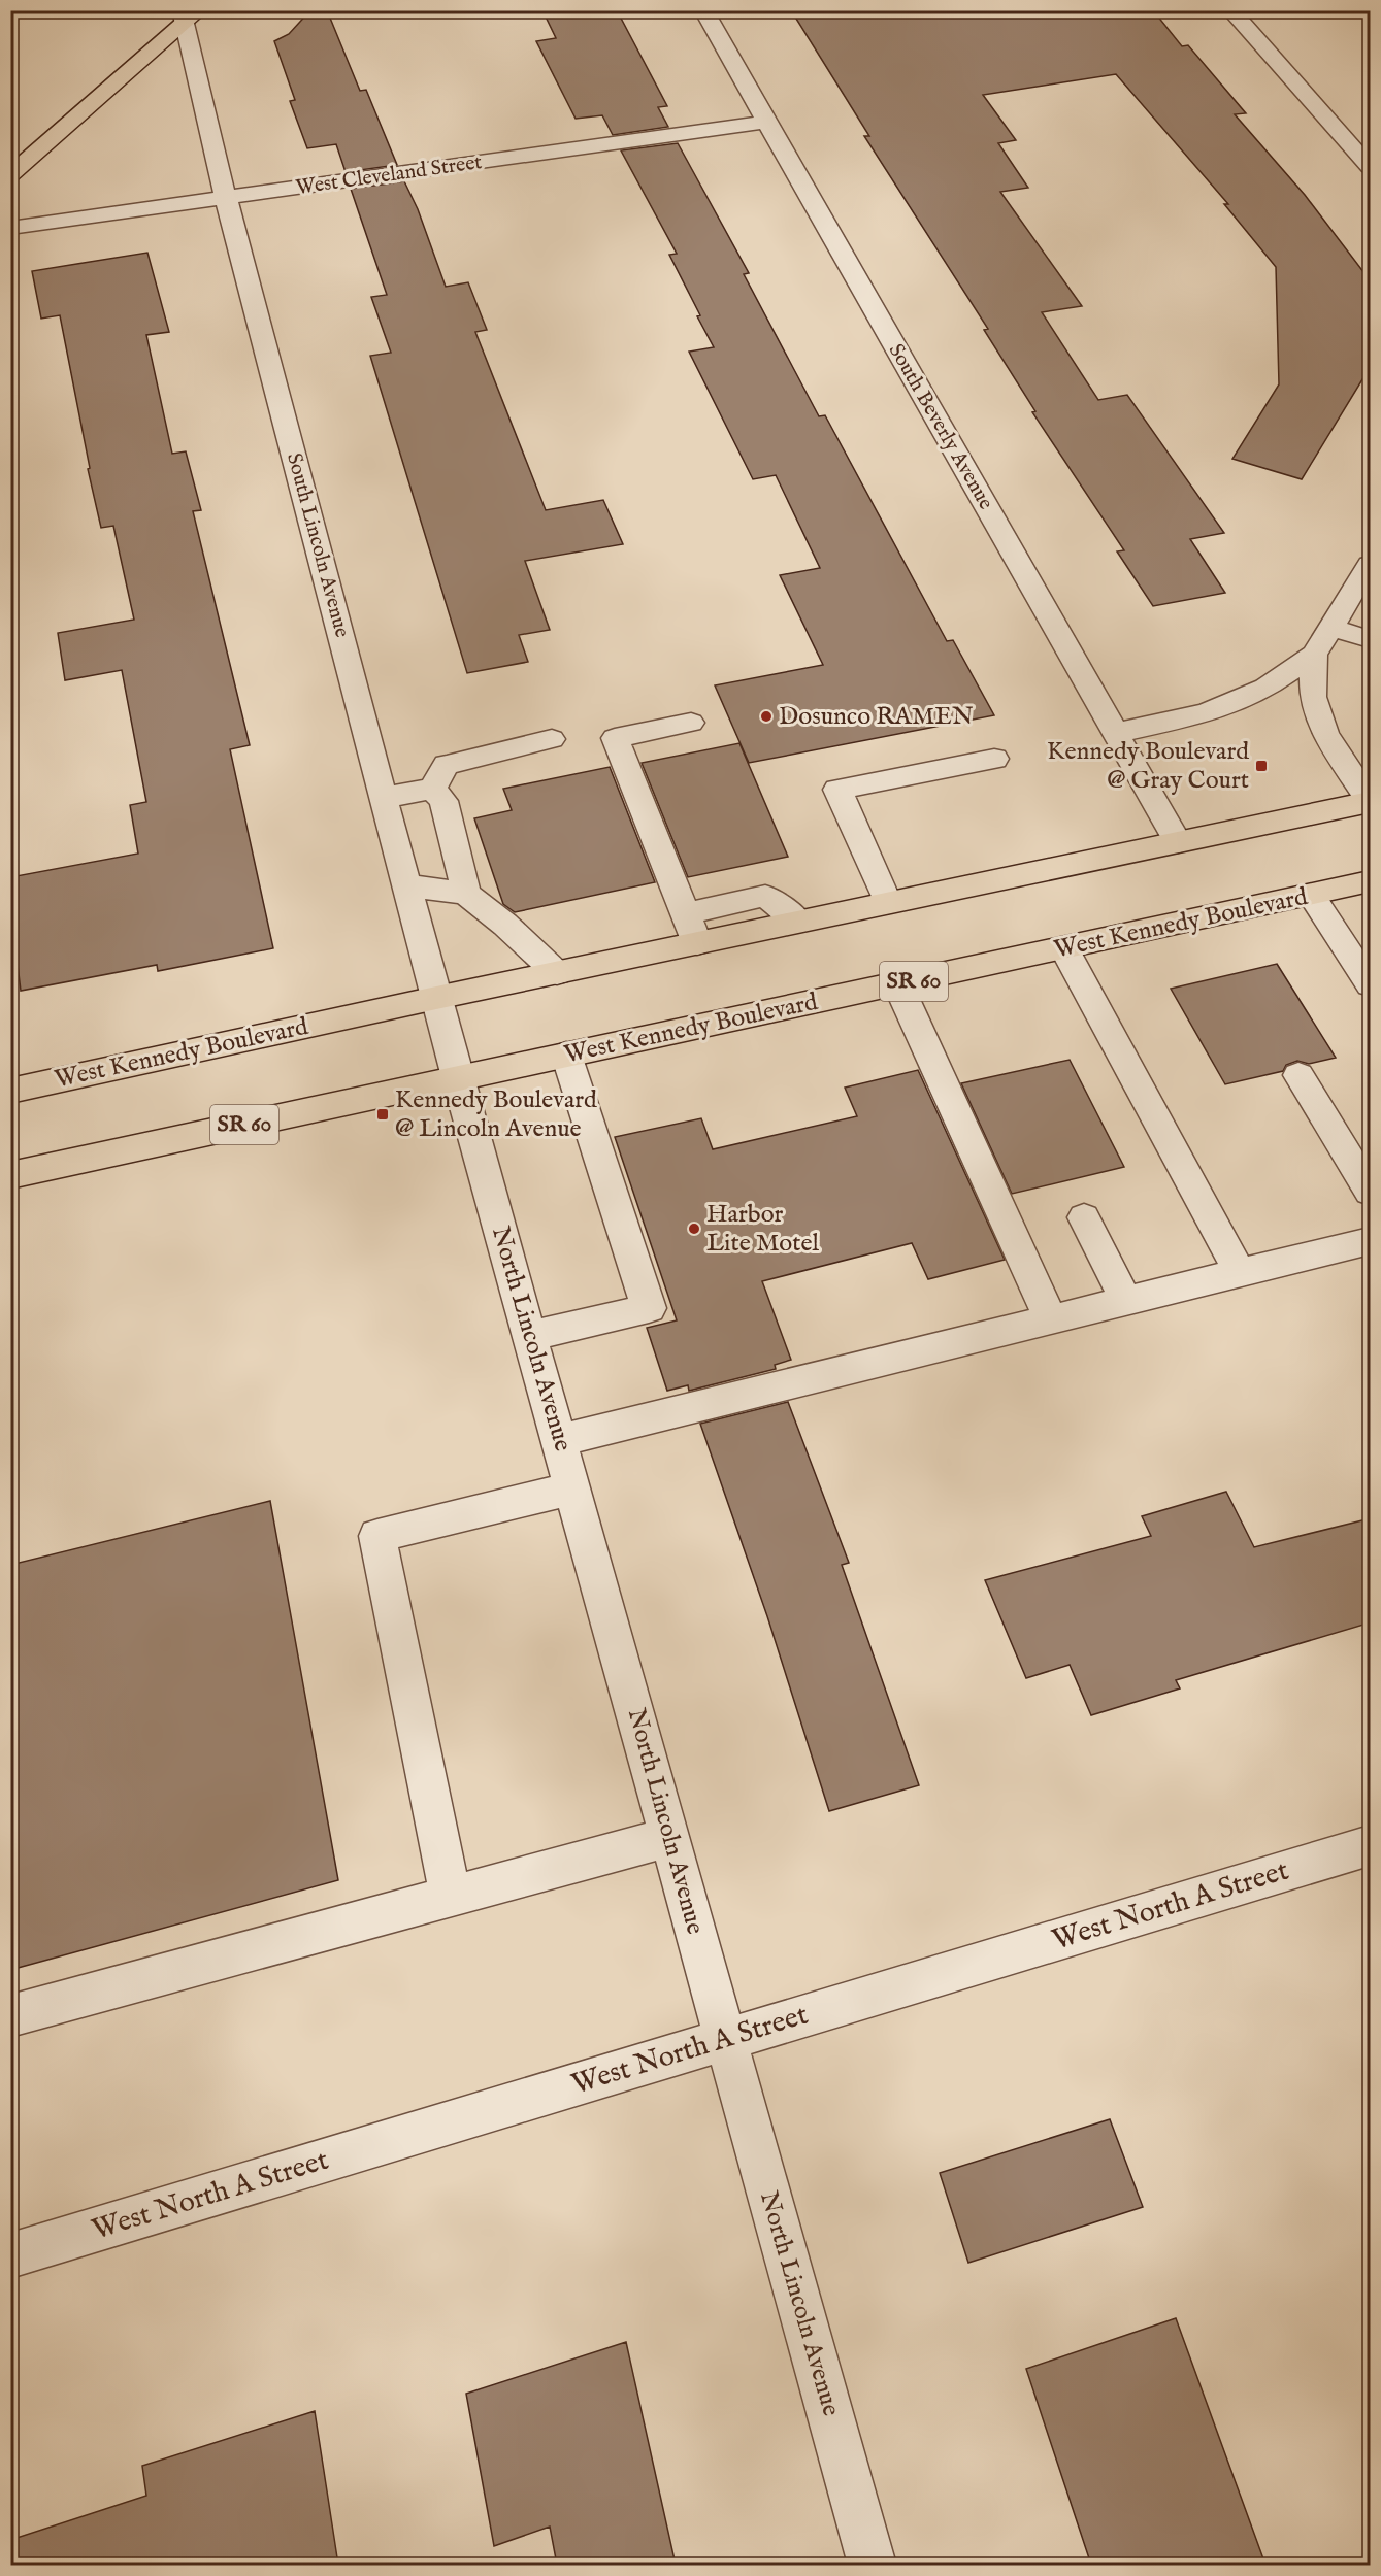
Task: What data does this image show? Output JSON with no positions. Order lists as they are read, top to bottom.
{
  "streets": {
    "main road": ["West Kennedy Boulevard", "SR 60"],
    "street": [
      "West Cleveland Street",
      "South Beverly Avenue",
      "South Lincoln Avenue",
      "North Lincoln Avenue",
      "West North A Street"
    ]
  },
  "crossings": [
    ["West Cleveland Street", "South Beverly Avenue"],
    ["West Cleveland Street", "South Lincoln Avenue"],
    ["South Beverly Avenue", "West Kennedy Boulevard"],
    ["South Lincoln Avenue", "West Kennedy Boulevard"],
    ["South Lincoln Avenue", "North Lincoln Avenue"],
    ["West Kennedy Boulevard", "North Lincoln Avenue"],
    ["North Lincoln Avenue", "West North A Street"]
  ],
  "places": {
    "other": ["Dosunco RAMEN", "Harbor Lite Motel"],
    "transit": ["Kennedy Boulevard @ Gray Court", "Kennedy Boulevard @ Lincoln Avenue"]
  }
}
